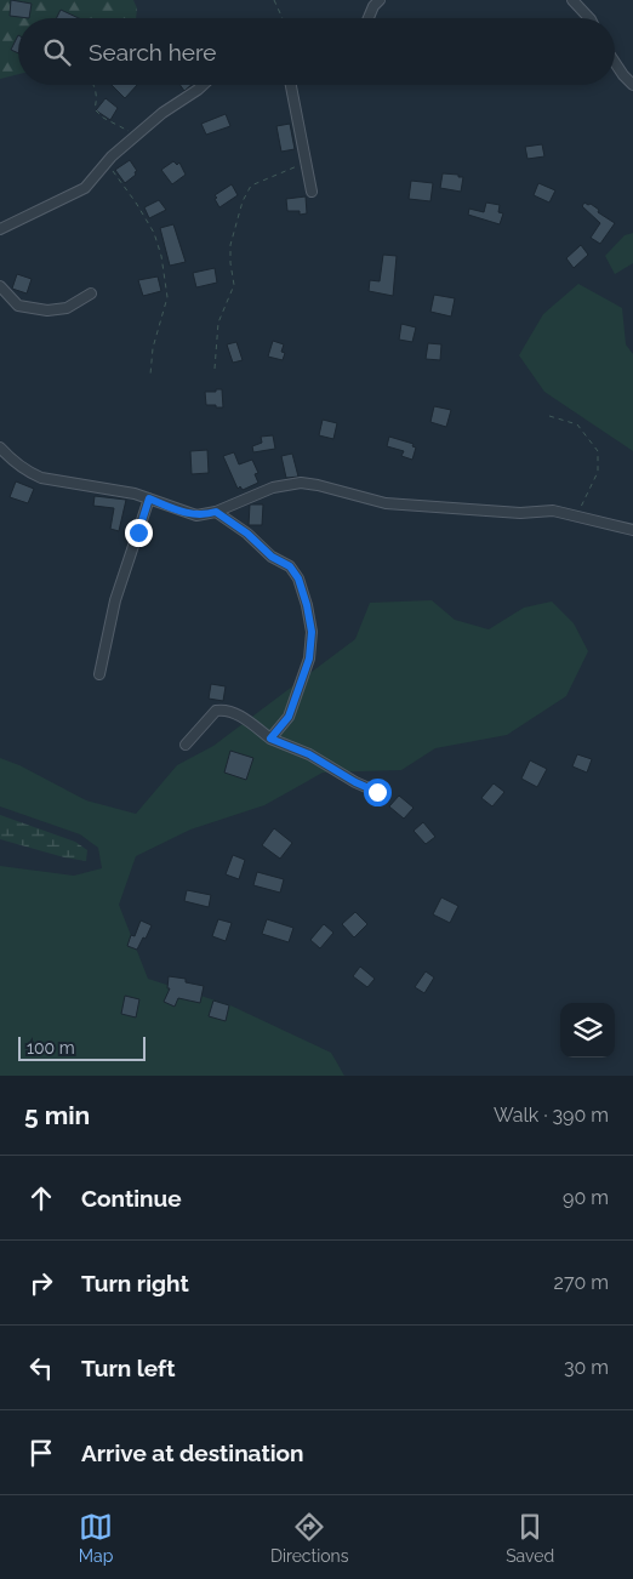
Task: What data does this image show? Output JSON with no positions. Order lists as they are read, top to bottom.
{
  "scale_bar": "100 m",
  "page": {
    "search": "Search here",
    "scale": "100 m",
    "heading": ["5 min", "Walk · 390 m"],
    "list": [
      ["Continue", "90 m"],
      ["Turn right", "270 m"],
      ["Turn left", "30 m"],
      "Arrive at destination"
    ],
    "nav": ["Map", "Directions", "Saved"]
  }
}
